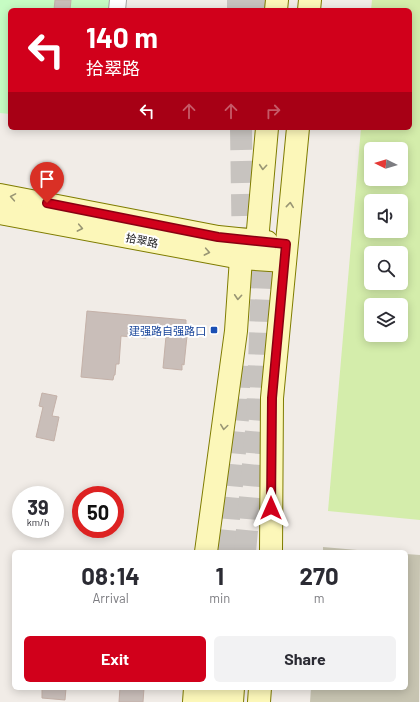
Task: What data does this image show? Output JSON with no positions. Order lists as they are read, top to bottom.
{
  "streets": {
    "main road": ["拾翠路"]
  },
  "places": {
    "transit": ["建强路自强路口"]
  },
  "north": "left",
  "page": {
    "turn": ["140 m", "拾翠路"],
    "speed": "39 km/h",
    "limit": "50",
    "eta": [
      "08:14",
      "Arrival",
      "1",
      "min",
      "270",
      "m"
    ],
    "buttons": ["Exit", "Share"]
  }
}
